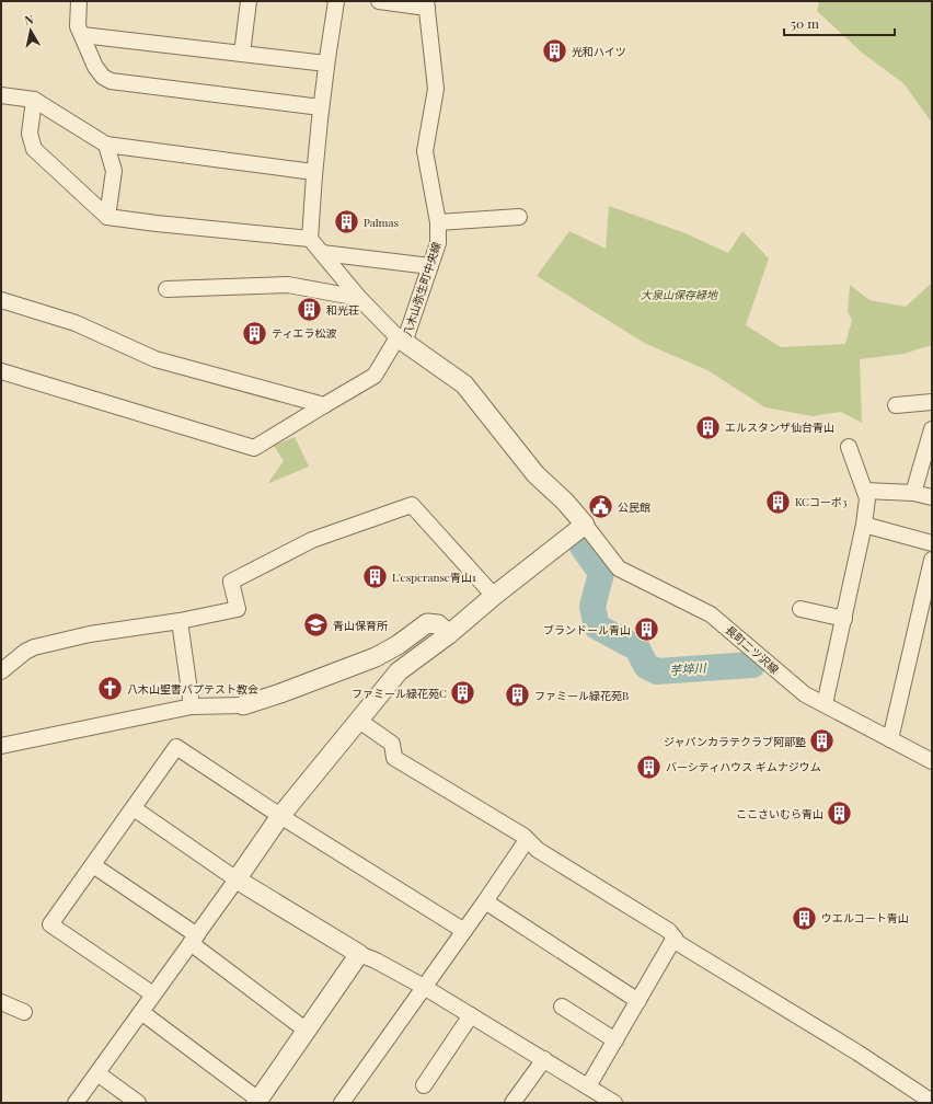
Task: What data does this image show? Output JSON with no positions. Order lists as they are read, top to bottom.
{
  "streets": {
    "street": ["八木山弥生町中央線", "長町二ツ沢線"]
  },
  "water": ["芋埣川"],
  "parks": ["大泉山保存緑地"],
  "places": {
    "building": [
      "光和ハイツ",
      "Palmas",
      "和光荘",
      "ティエラ松波",
      "エルスタンザ仙台青山",
      "KCコーポ3",
      "L'esperanse青山1",
      "ブランドール青山",
      "ファミール緑花苑C",
      "ファミール緑花苑B",
      "ジャパンカラテクラブ阿部塾",
      "バーシティハウス ギムナジウム",
      "ここさいむら青山",
      "ウエルコート青山"
    ],
    "public building": ["公民館"],
    "school or university": ["青山保育所"],
    "church": ["八木山聖書バプテスト教会"]
  },
  "scale_bar": "50 m",
  "north": "top"
}
